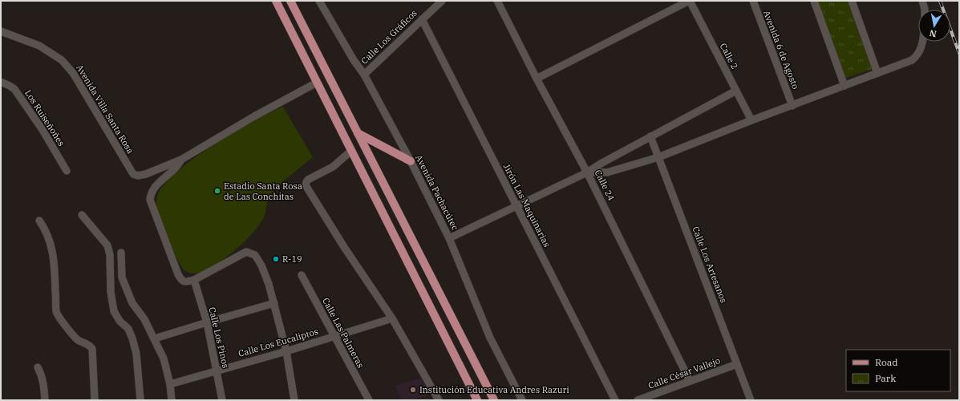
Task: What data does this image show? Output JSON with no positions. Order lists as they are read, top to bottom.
{
  "streets": {
    "street": [
      "Calle Los Gráficos",
      "Avenida 6 de Agosto",
      "Calle 2",
      "Avenida Villa Santa Rosa",
      "Los Ruiseñoñes",
      "Calle 24",
      "Avenida Pachacútec",
      "Jirón Las Maquinarias",
      "Calle Los Artesanos",
      "Calle Las Palmeras",
      "Calle Los Pinos",
      "Calle Los Eucaliptos",
      "Calle César Vallejo"
    ]
  },
  "crossings": [
    ["Calle Los Gráficos", "Avenida Pachacútec"],
    ["Calle Los Gráficos", "Jirón Las Maquinarias"],
    ["Calle 24", "Calle César Vallejo"],
    ["Calle Los Artesanos", "Calle César Vallejo"],
    ["Calle Las Palmeras", "Calle Los Eucaliptos"],
    ["Calle Los Pinos", "Calle Los Eucaliptos"]
  ],
  "places": ["Estadio Santa Rosa de Las Conchitas", "R-19", "Institución Educativa Andres Razuri"],
  "legend": ["Road", "Park"],
  "north": "bottom"
}
